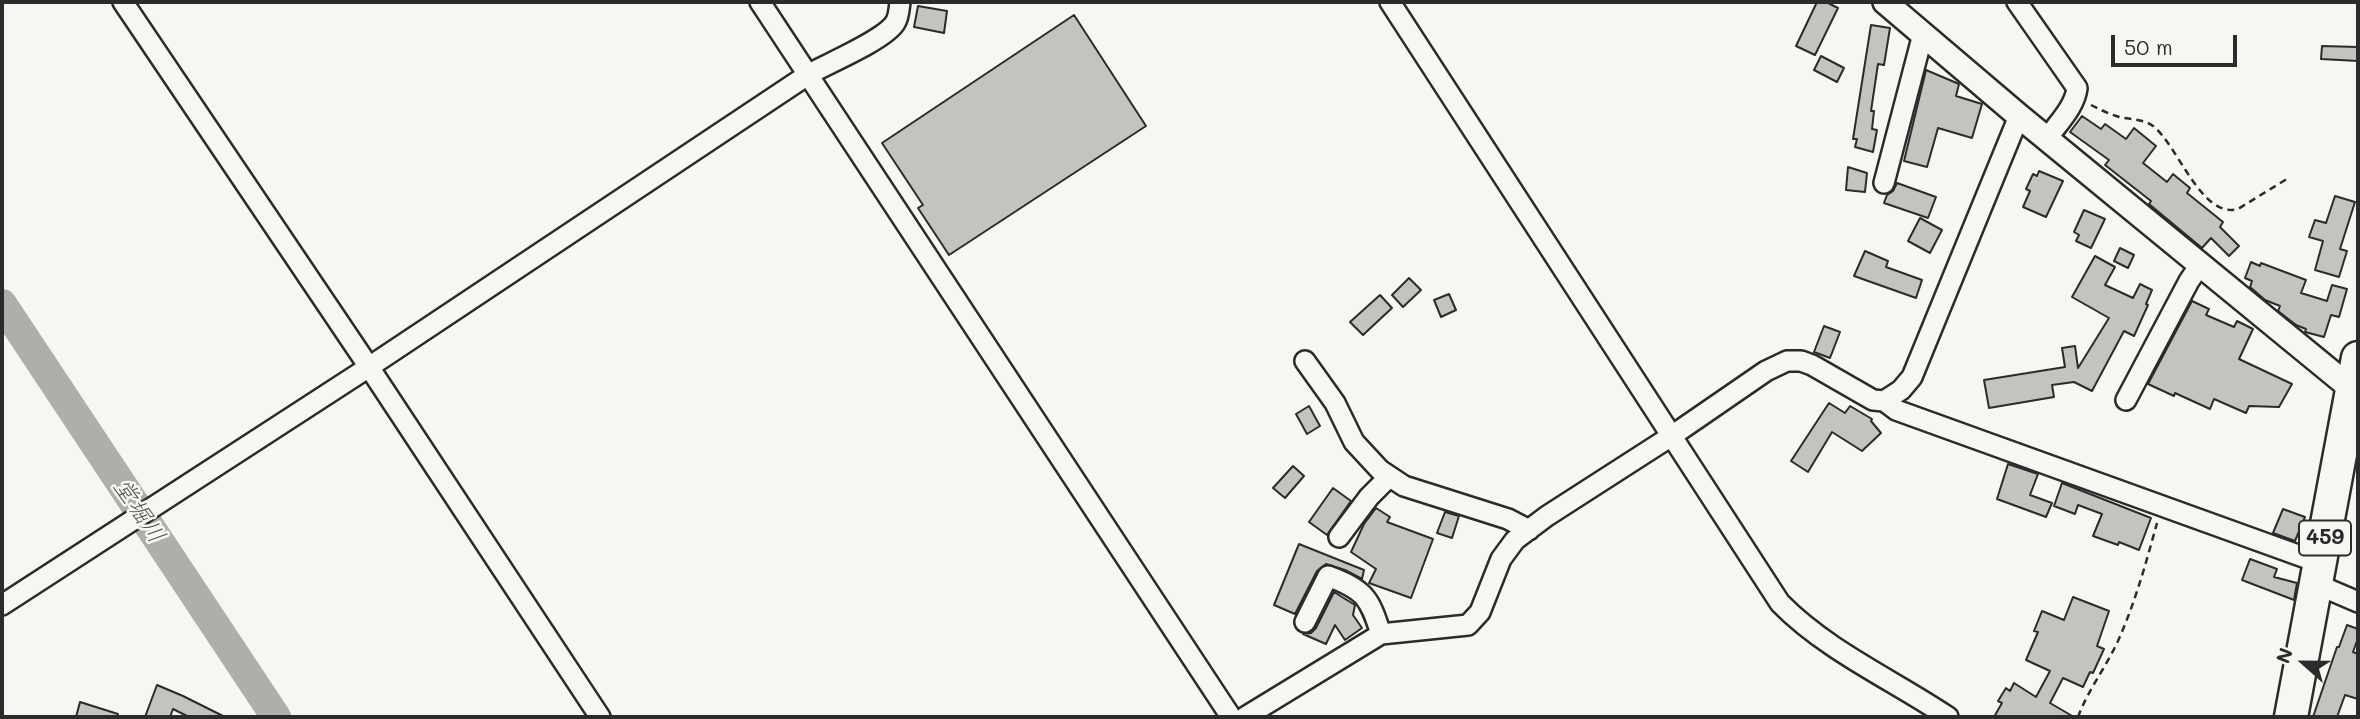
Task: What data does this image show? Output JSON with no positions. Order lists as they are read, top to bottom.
{
  "streets": {
    "highway": ["459"]
  },
  "water": ["堂堀川"],
  "scale_bar": "50 m",
  "north": "left"
}
